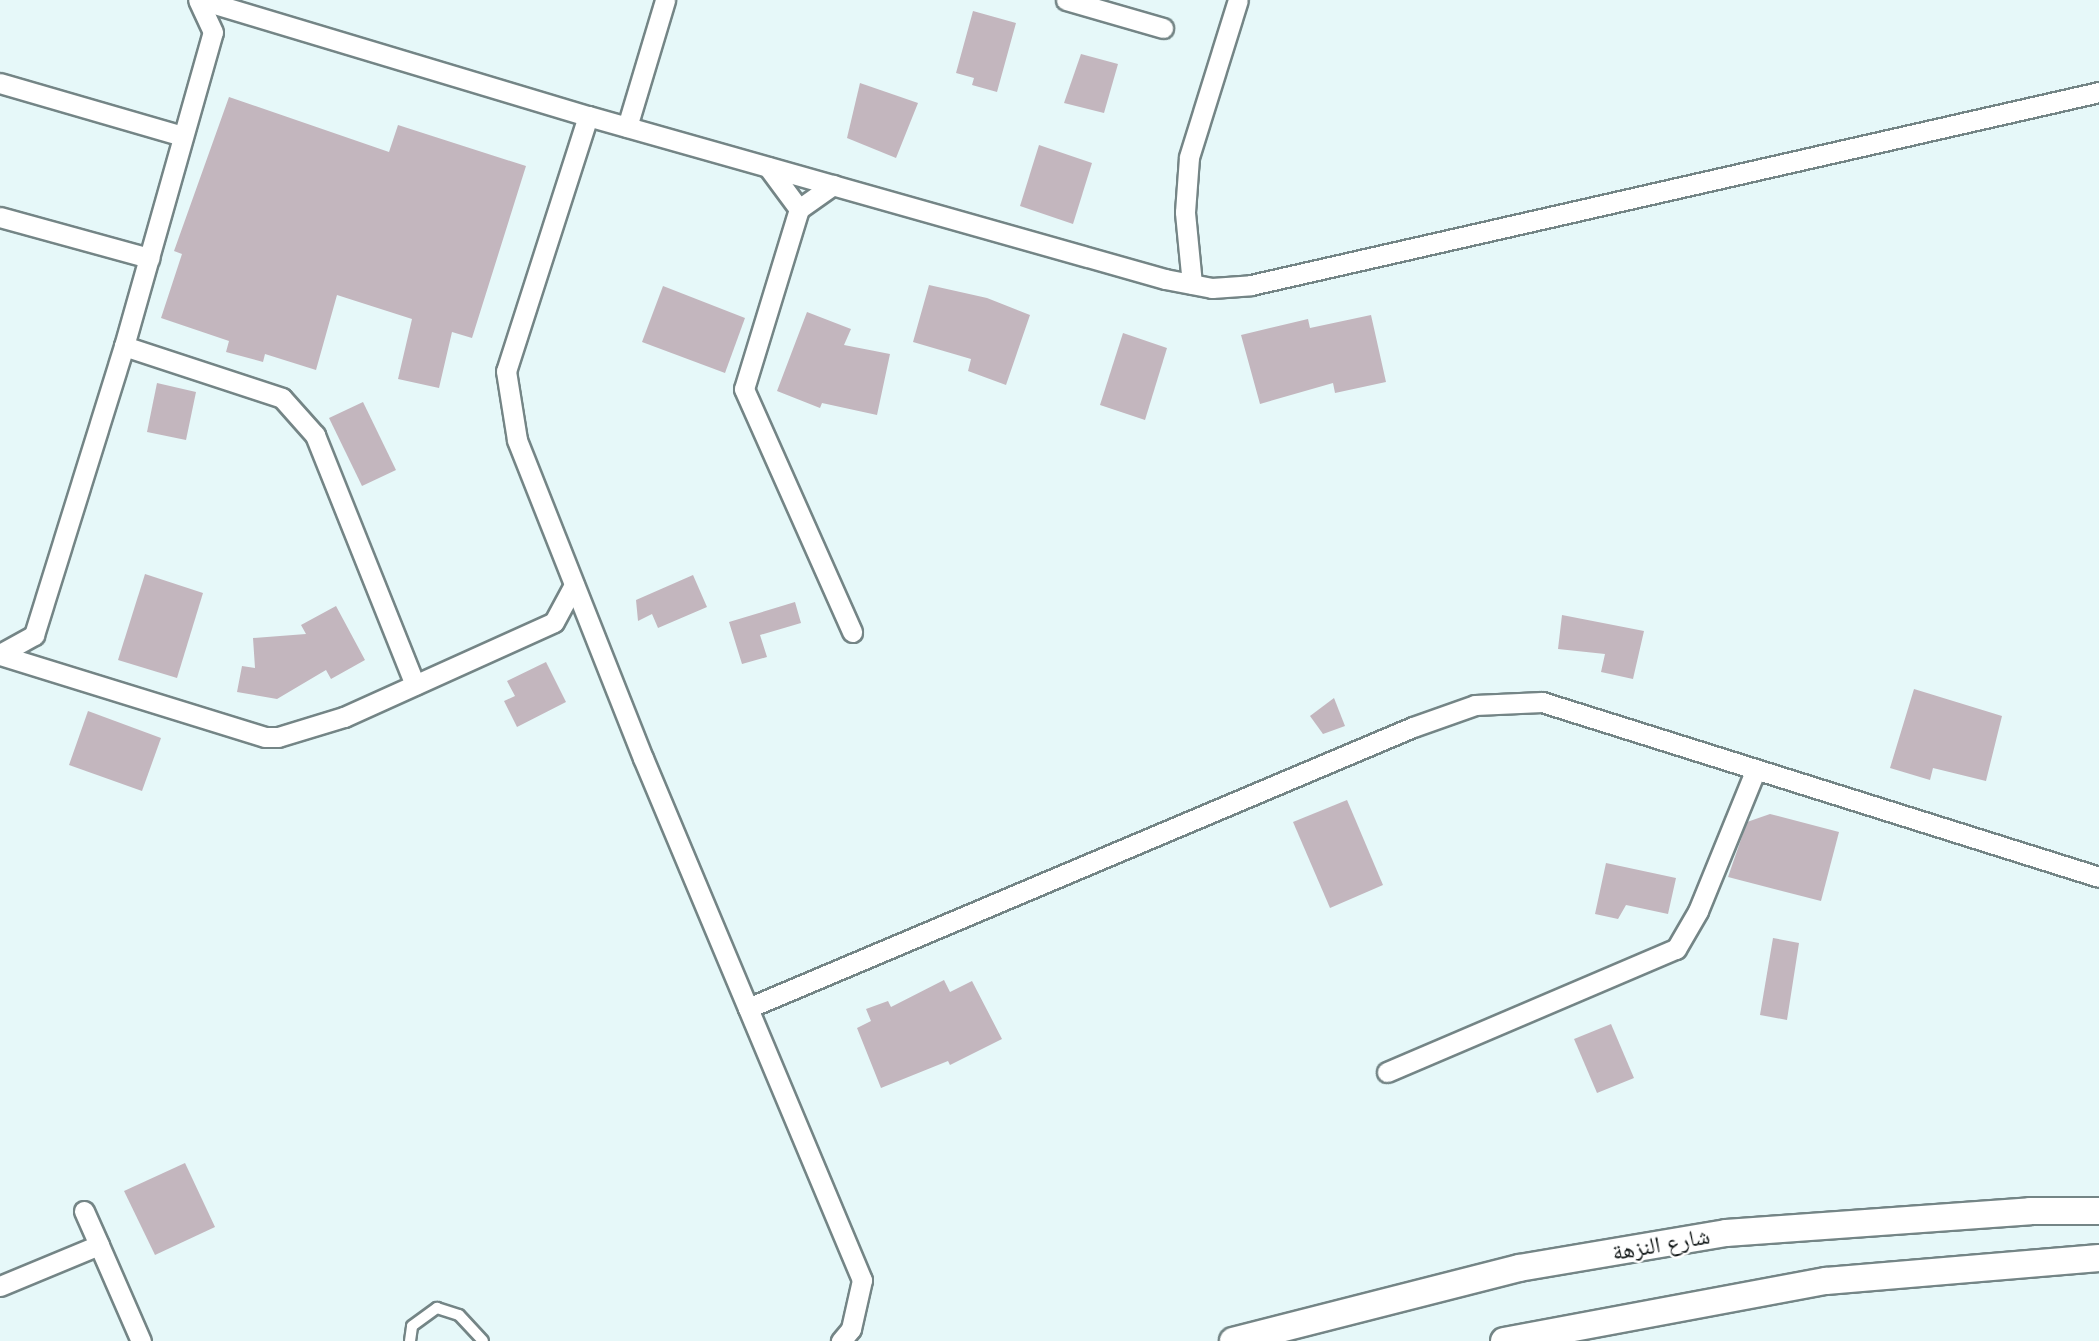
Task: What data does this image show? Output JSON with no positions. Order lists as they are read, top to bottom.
{
  "streets": {
    "main road": ["شارع النزهة"]
  }
}
